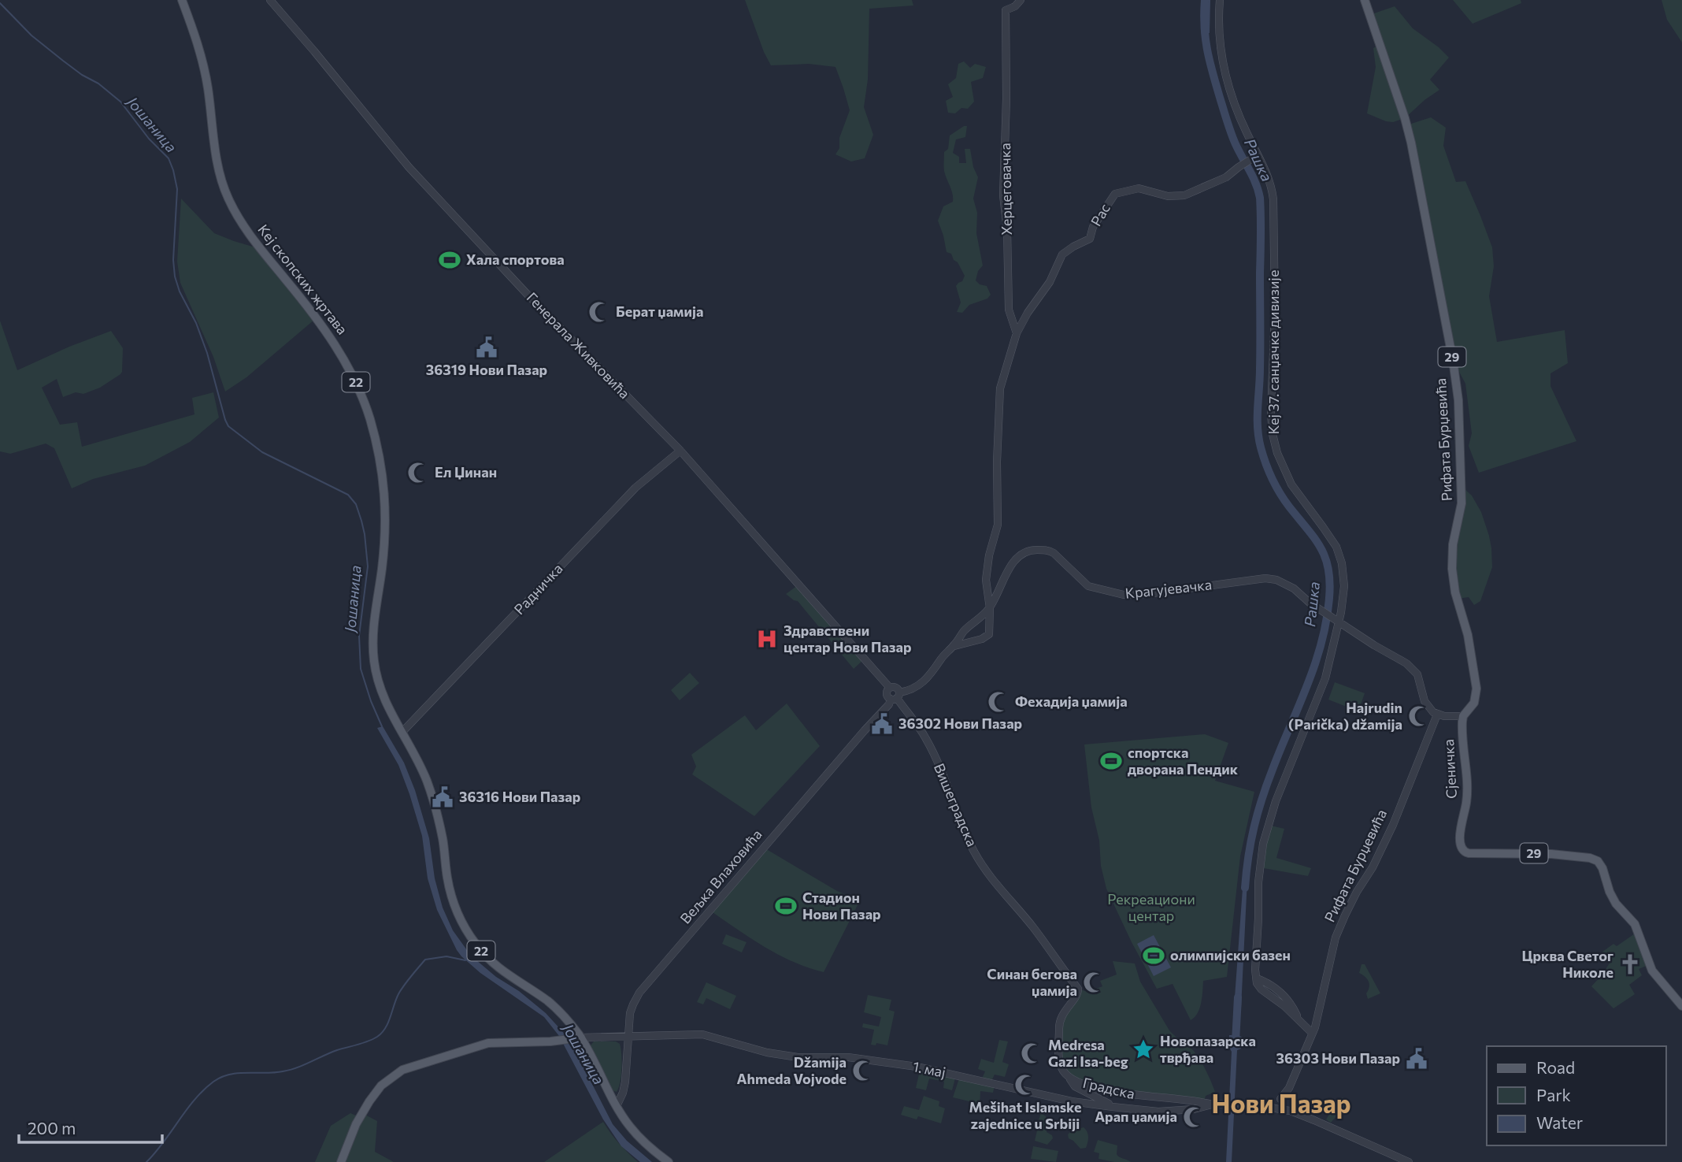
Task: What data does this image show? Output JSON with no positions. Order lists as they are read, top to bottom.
{
  "streets": {
    "main road": [
      "Кеј скопских жртава",
      "29",
      "22",
      "Рифата Бурџевића",
      "Сјеничка"
    ],
    "street": [
      "Херцеговачка",
      "Рас",
      "Генерала Живковића",
      "Кеј 37. санџачке дивизије",
      "Радничка",
      "Крагујевачка",
      "Вишеградска",
      "Вељка Влаховића",
      "1. мај",
      "Градска"
    ]
  },
  "crossings": [
    ["Херцеговачка", "Рас"],
    ["Рас", "Кеј 37. санџачке дивизије"],
    ["Кеј скопских жртава", "22"],
    ["Кеј скопских жртава", "Радничка"],
    ["Генерала Живковића", "Радничка"],
    ["Генерала Живковића", "Вишеградска"],
    ["Генерала Живковића", "Вељка Влаховића"],
    ["Кеј 37. санџачке дивизије", "Рифата Бурџевића"],
    ["Кеј 37. санџачке дивизије", "Крагујевачка"],
    ["22", "Вељка Влаховића"],
    ["Рифата Бурџевића", "Крагујевачка"],
    ["Рифата Бурџевића", "Сјеничка"],
    ["Рифата Бурџевића", "1. мај"],
    ["Вишеградска", "Вељка Влаховића"],
    ["Вишеградска", "Градска"],
    ["Вељка Влаховића", "1. мај"],
    ["1. мај", "Градска"]
  ],
  "districts": ["Нови Пазар"],
  "water": ["Јошаница", "Рашка"],
  "parks": ["Рекреациони центар"],
  "places": {
    "sports": [
      "Хала спортова",
      "спортска дворана Пендик",
      "Стадион Нови Пазар",
      "олимпијски базен"
    ],
    "mosque": [
      "Берат џамија",
      "Ел Џинан",
      "Фехадија џамија",
      "Hajrudin (Parička) džamija",
      "Синан бегова џамија",
      "Medresa Gazi Isa-beg",
      "Džamija Ahmeda Vojvode",
      "Mešihat Islamske zajednice u Srbiji",
      "Арап џамија"
    ],
    "public building": [
      "36319 Нови Пазар",
      "36302 Нови Пазар",
      "36316 Нови Пазар",
      "36303 Нови Пазар"
    ],
    "hospital": ["Здравствени центар Нови Пазар"],
    "church": ["Црква Светог Николе"],
    "place": ["Новопазарска тврђава"]
  },
  "legend": ["Road", "Park", "Water"],
  "scale_bar": "200 m"
}
